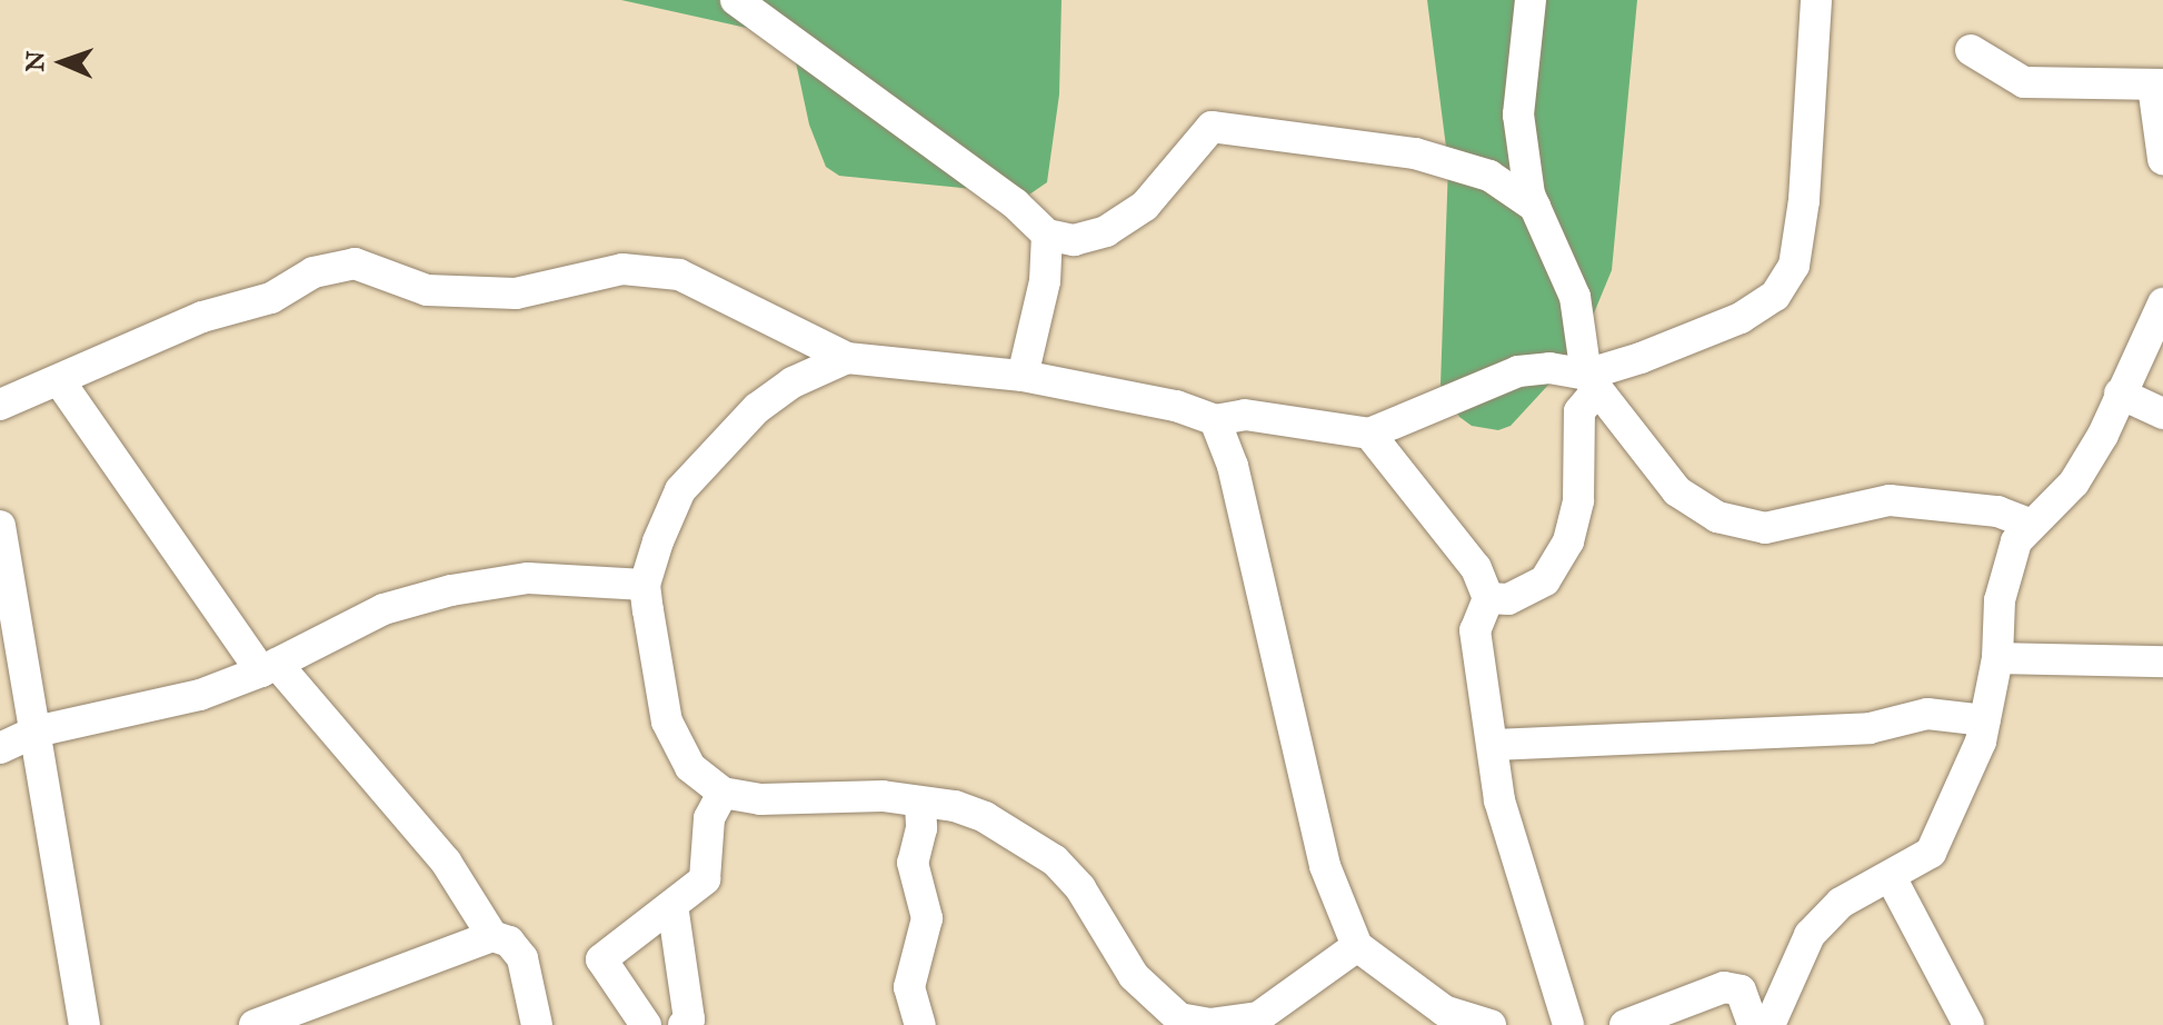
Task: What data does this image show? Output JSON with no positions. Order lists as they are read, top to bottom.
{
  "north": "left"
}
